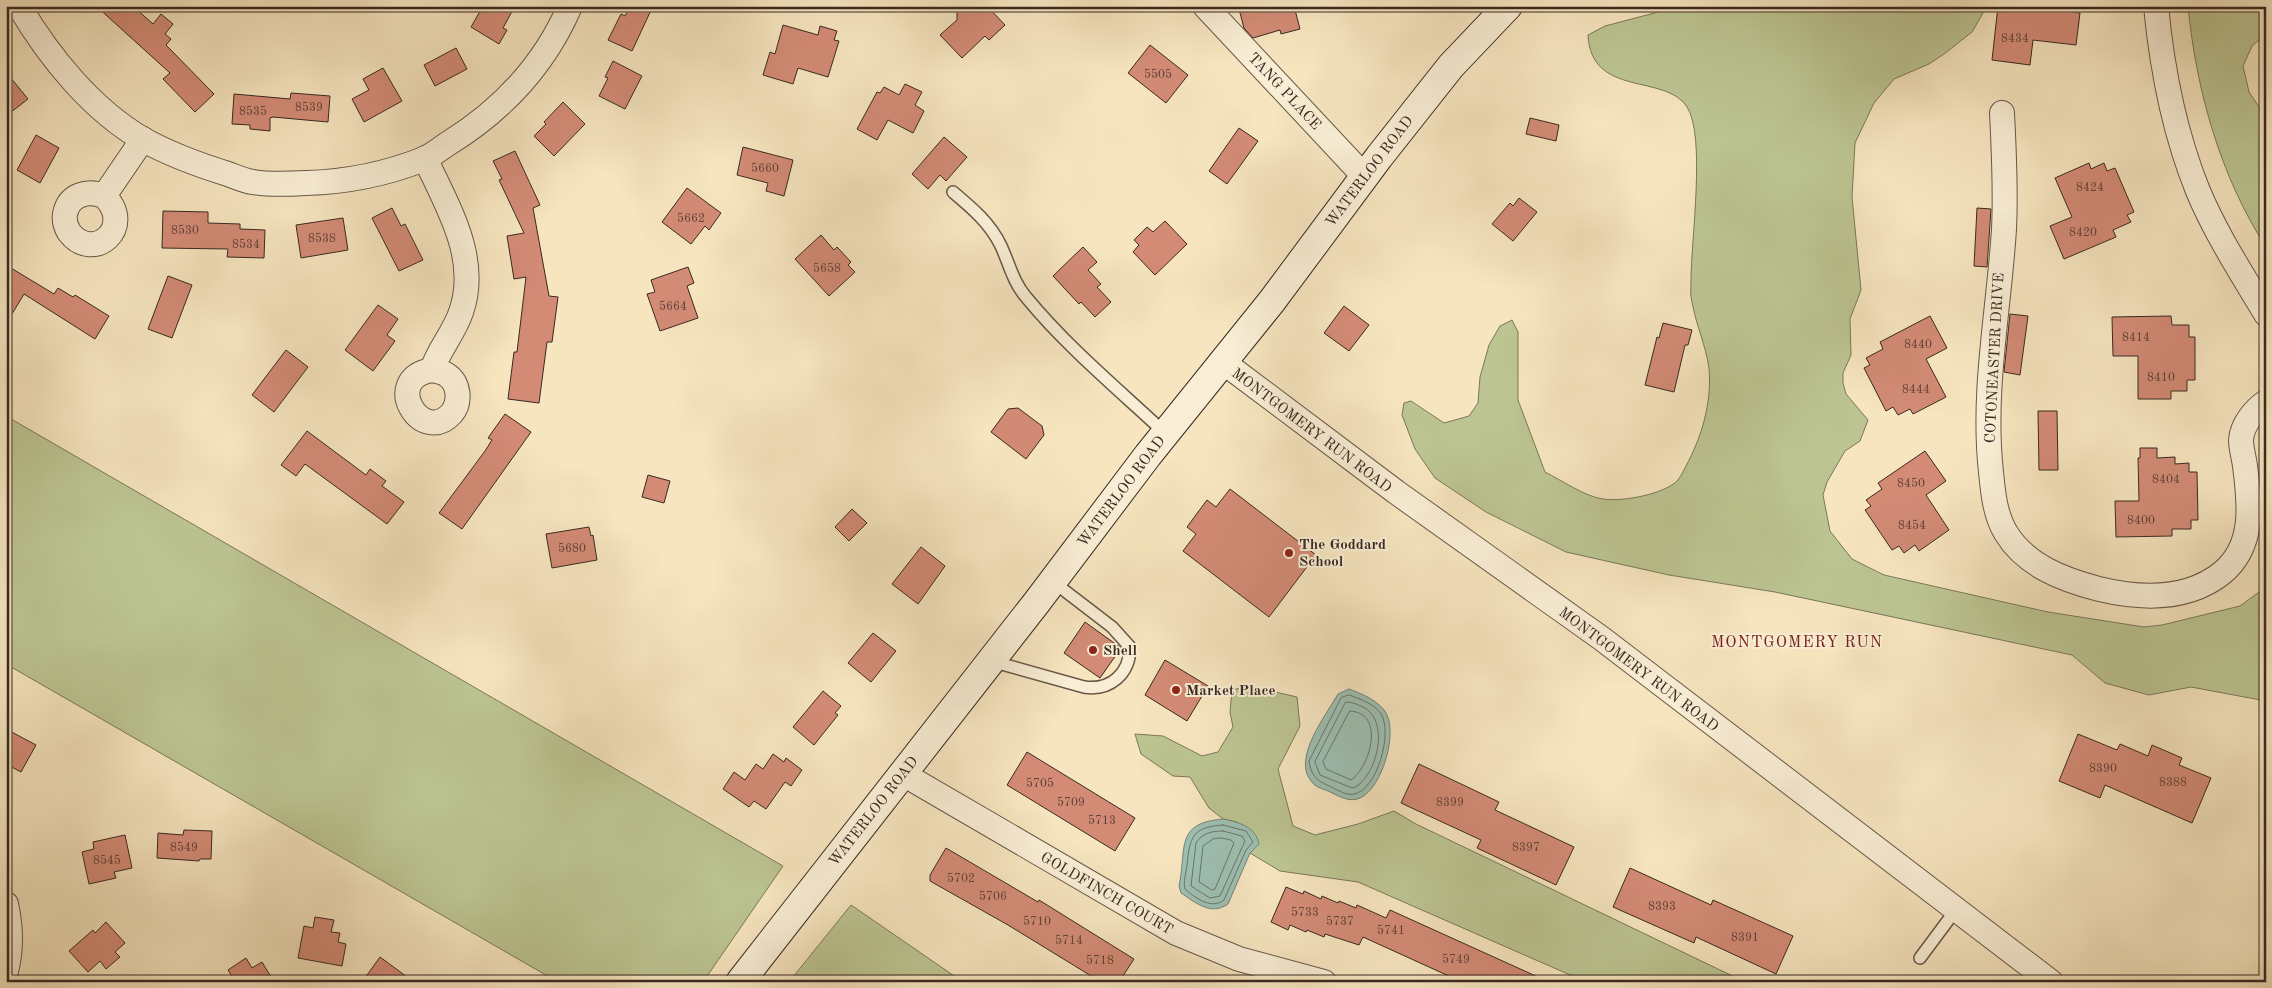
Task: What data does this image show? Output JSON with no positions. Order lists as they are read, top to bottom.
{
  "streets": {
    "main road": ["WATERLOO ROAD"],
    "street": [
      "TANG PLACE",
      "COTONEASTER DRIVE",
      "MONTGOMERY RUN ROAD",
      "GOLDFINCH COURT"
    ]
  },
  "crossings": [
    ["TANG PLACE", "WATERLOO ROAD"],
    ["WATERLOO ROAD", "MONTGOMERY RUN ROAD"],
    ["WATERLOO ROAD", "GOLDFINCH COURT"]
  ],
  "districts": ["MONTGOMERY RUN"],
  "places": ["The Goddard School", "Shell", "Market Place"],
  "house_numbers": [
    "8434",
    "5505",
    "8539",
    "8535",
    "5660",
    "8424",
    "5662",
    "8530",
    "8420",
    "8538",
    "8534",
    "5658",
    "5664",
    "8414",
    "8440",
    "8410",
    "8444",
    "8404",
    "8450",
    "8400",
    "8454",
    "5680",
    "8390",
    "8388",
    "5705",
    "5709",
    "8399",
    "5713",
    "8549",
    "8397",
    "8545",
    "5702",
    "5706",
    "8393",
    "5733",
    "5710",
    "5737",
    "5741",
    "8391",
    "5714",
    "5749",
    "5718"
  ]
}
